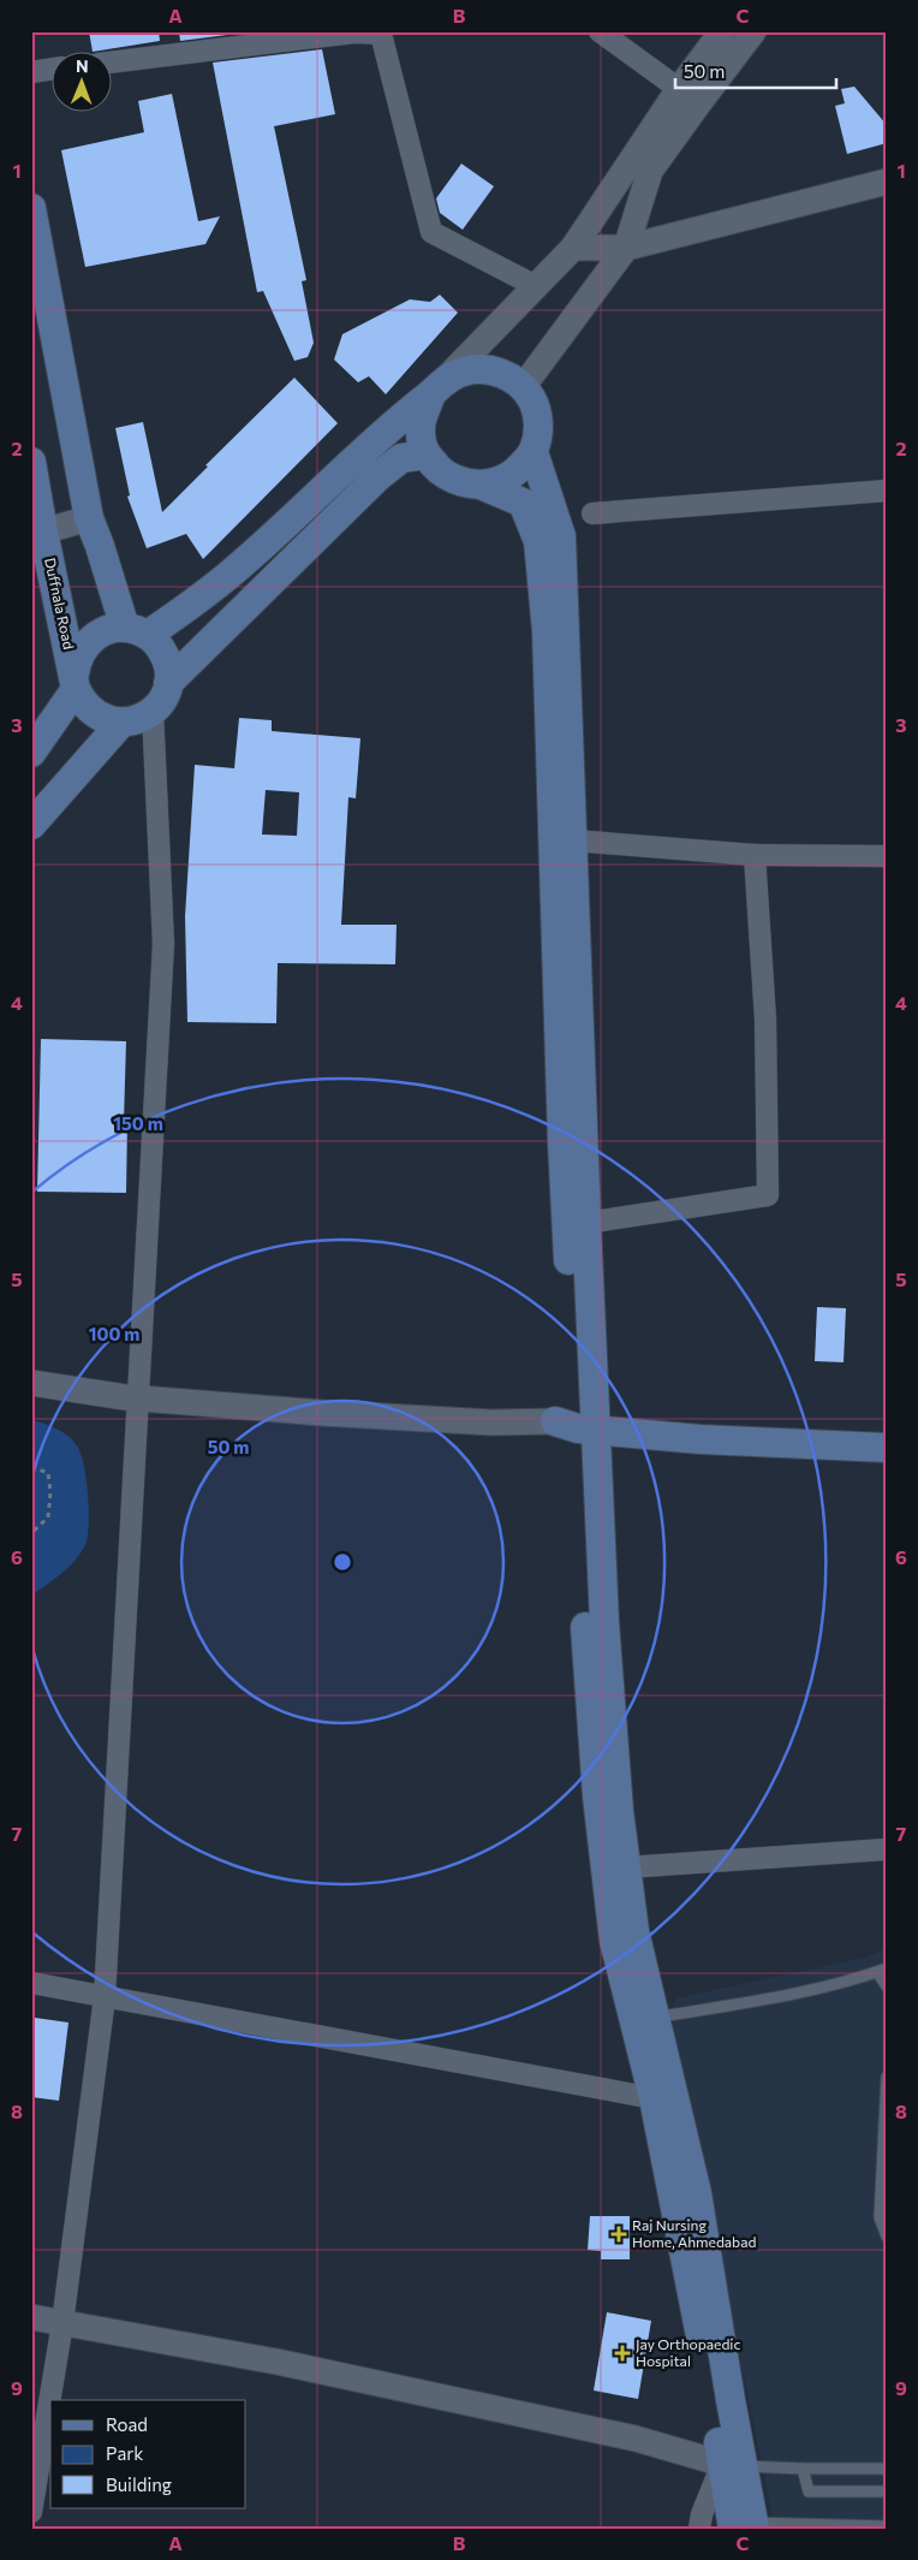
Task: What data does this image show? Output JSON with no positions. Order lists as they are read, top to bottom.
{
  "streets": {
    "main road": ["Duffnala Road"]
  },
  "places": {
    "health": ["Raj Nursing Home, Ahmedabad", "Jay Orthopaedic Hospital"]
  },
  "legend": ["Road", "Park", "Building"],
  "scale_bar": "50 m",
  "north": "top",
  "grid": {
    "columns": ["A", "B", "C"],
    "rows": [
      "1",
      "2",
      "3",
      "4",
      "5",
      "6",
      "7",
      "8",
      "9"
    ]
  },
  "rings": ["150 m", "100 m", "50 m"]
}
